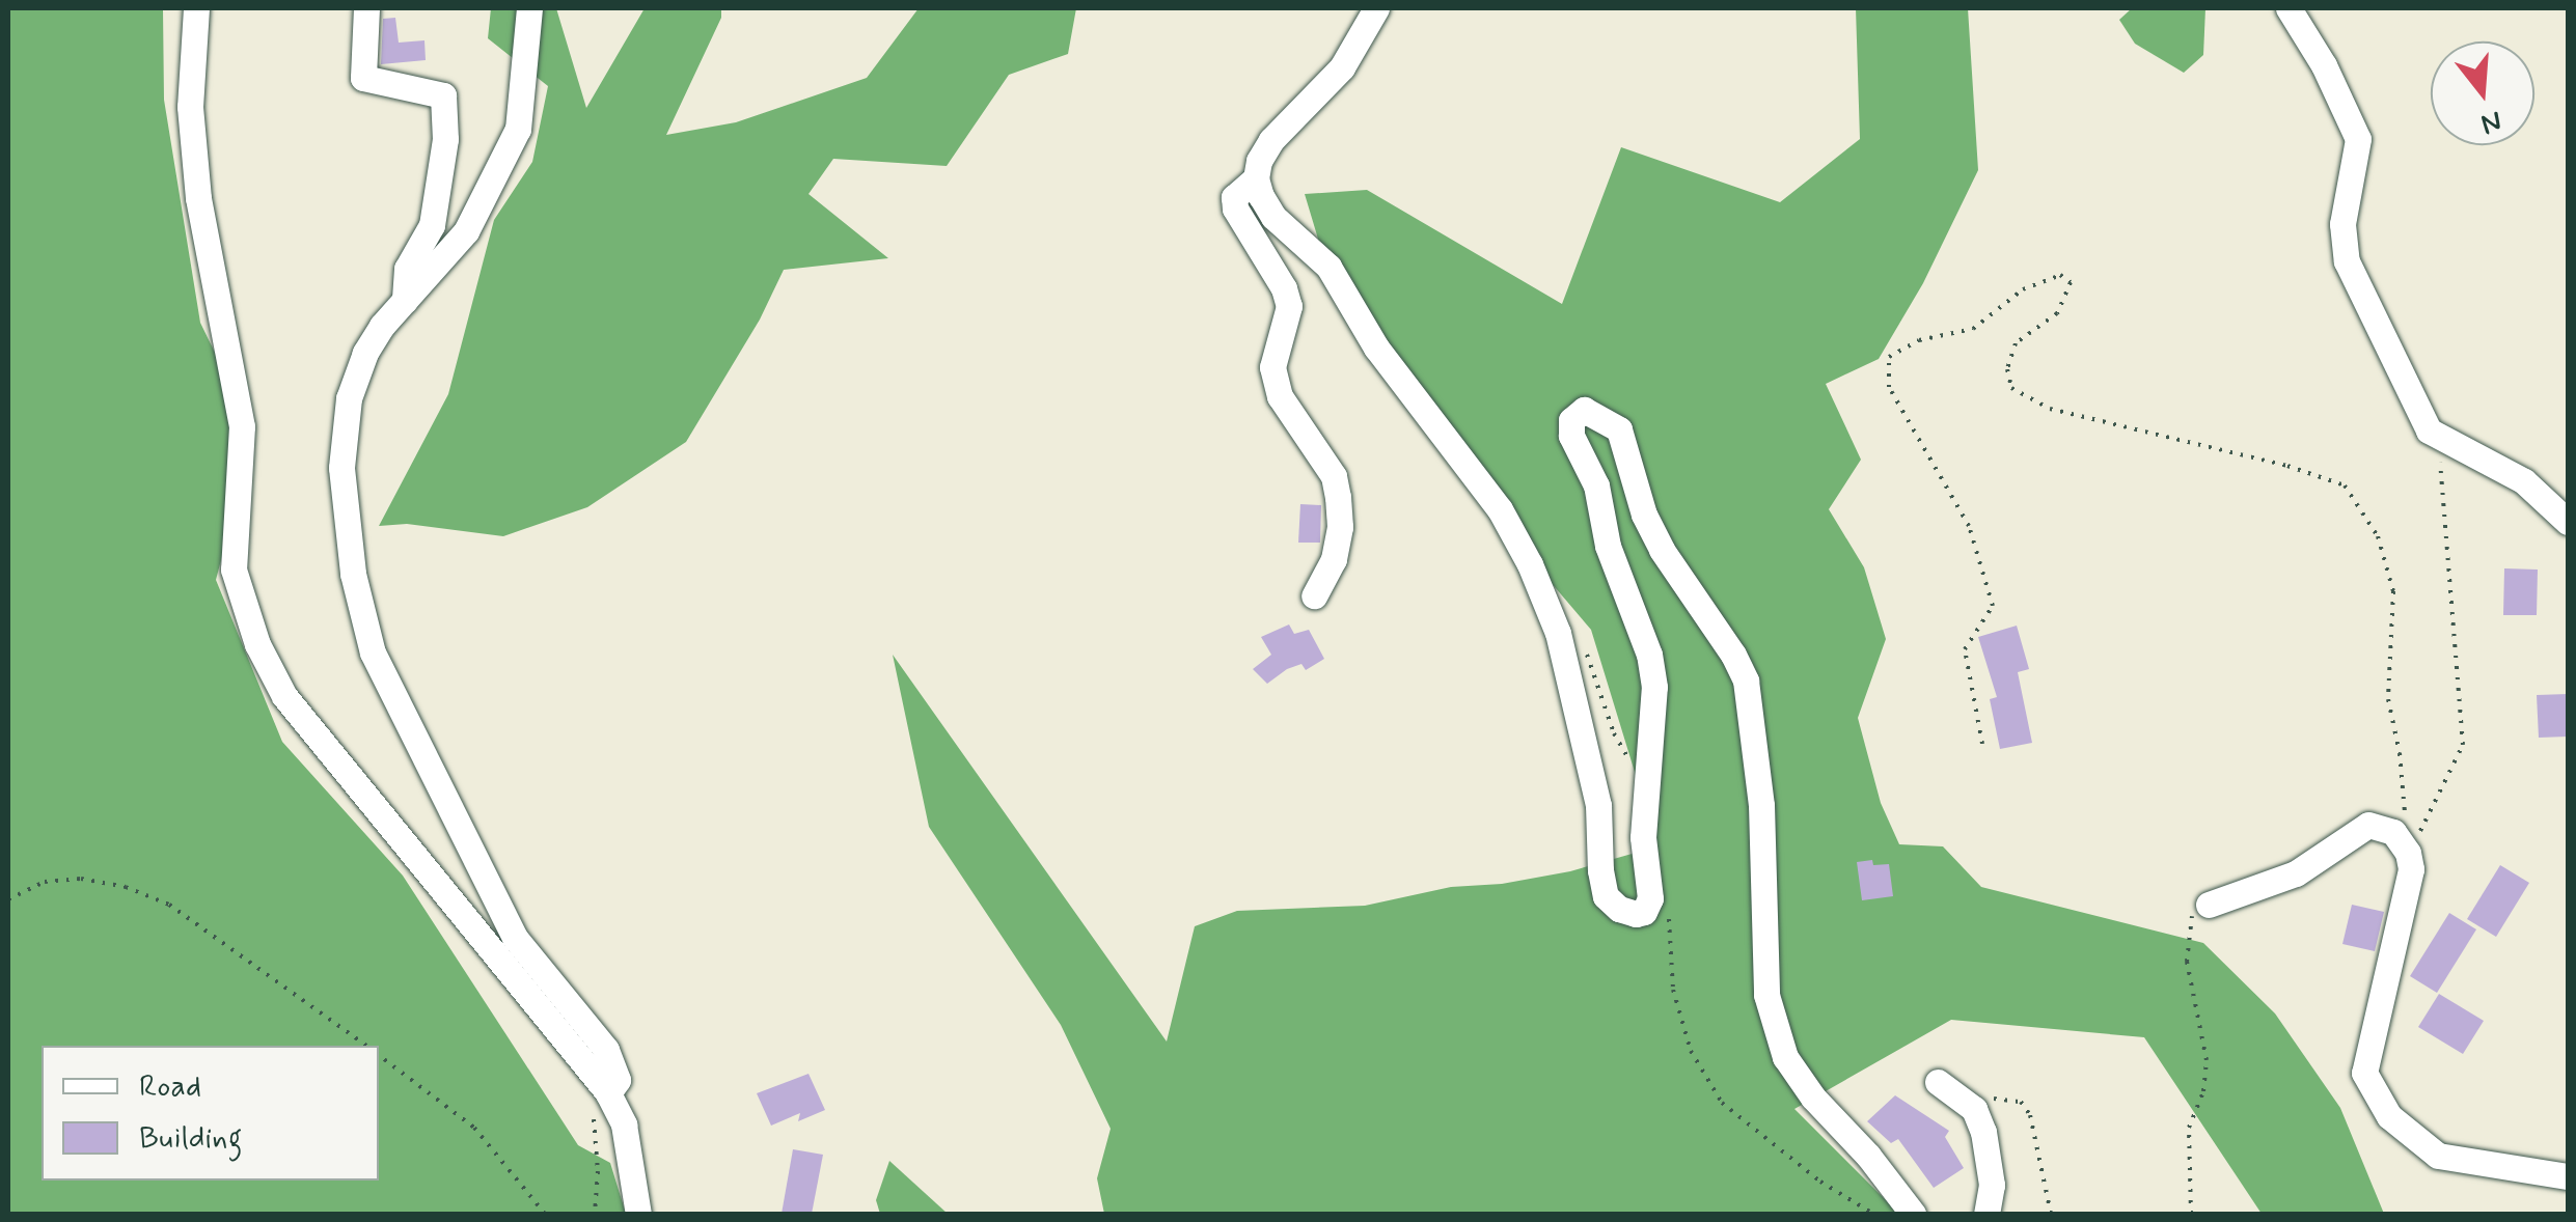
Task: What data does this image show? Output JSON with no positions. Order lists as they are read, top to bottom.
{
  "legend": ["Road", "Building"],
  "north": "bottom"
}
